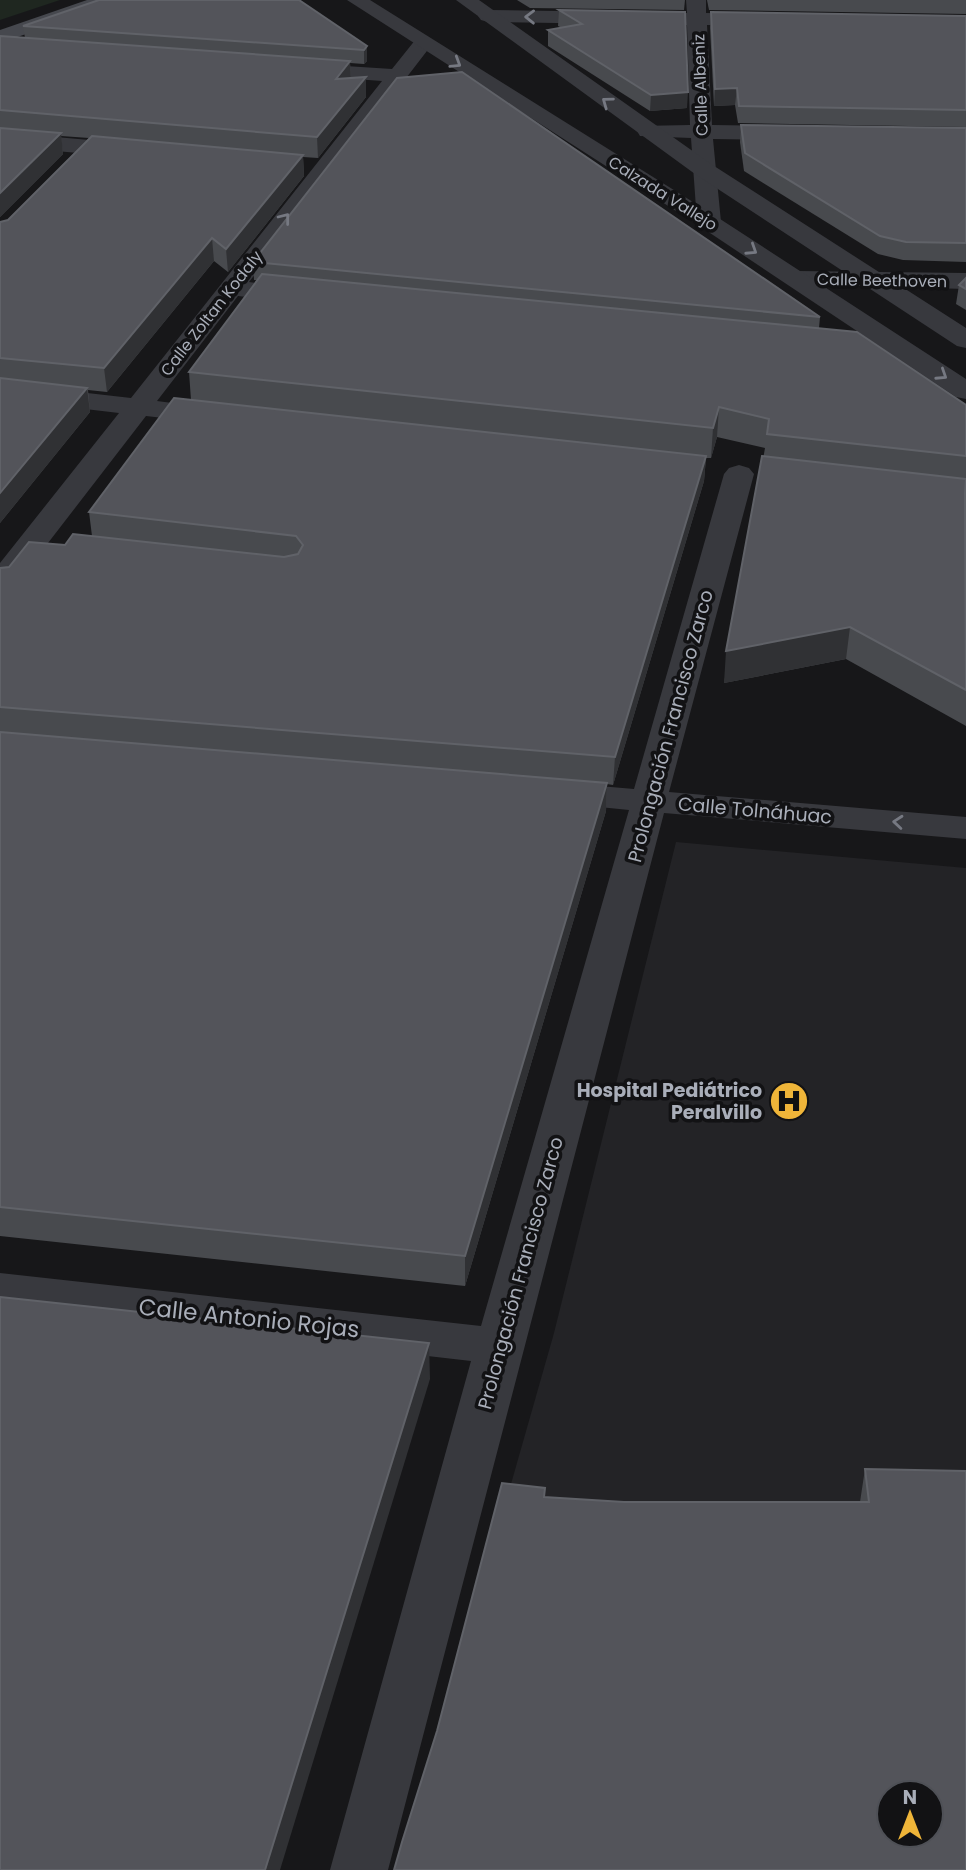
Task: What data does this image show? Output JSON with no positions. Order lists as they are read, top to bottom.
{
  "streets": {
    "street": [
      "Calle Albeniz",
      "Calzada Vallejo",
      "Calle Beethoven",
      "Calle Zoltan Kodaly",
      "Prolongación Francisco Zarco",
      "Calle Tolnáhuac",
      "Calle Antonio Rojas"
    ]
  },
  "crossings": [
    ["Calle Albeniz", "Calzada Vallejo"],
    ["Calzada Vallejo", "Calle Beethoven"],
    ["Calzada Vallejo", "Calle Zoltan Kodaly"],
    ["Prolongación Francisco Zarco", "Calle Tolnáhuac"],
    ["Prolongación Francisco Zarco", "Calle Antonio Rojas"]
  ],
  "one_way": ["Calle Tolnáhuac"],
  "places": {
    "hospital": ["Hospital Pediátrico Peralvillo"]
  },
  "north": "top"
}
